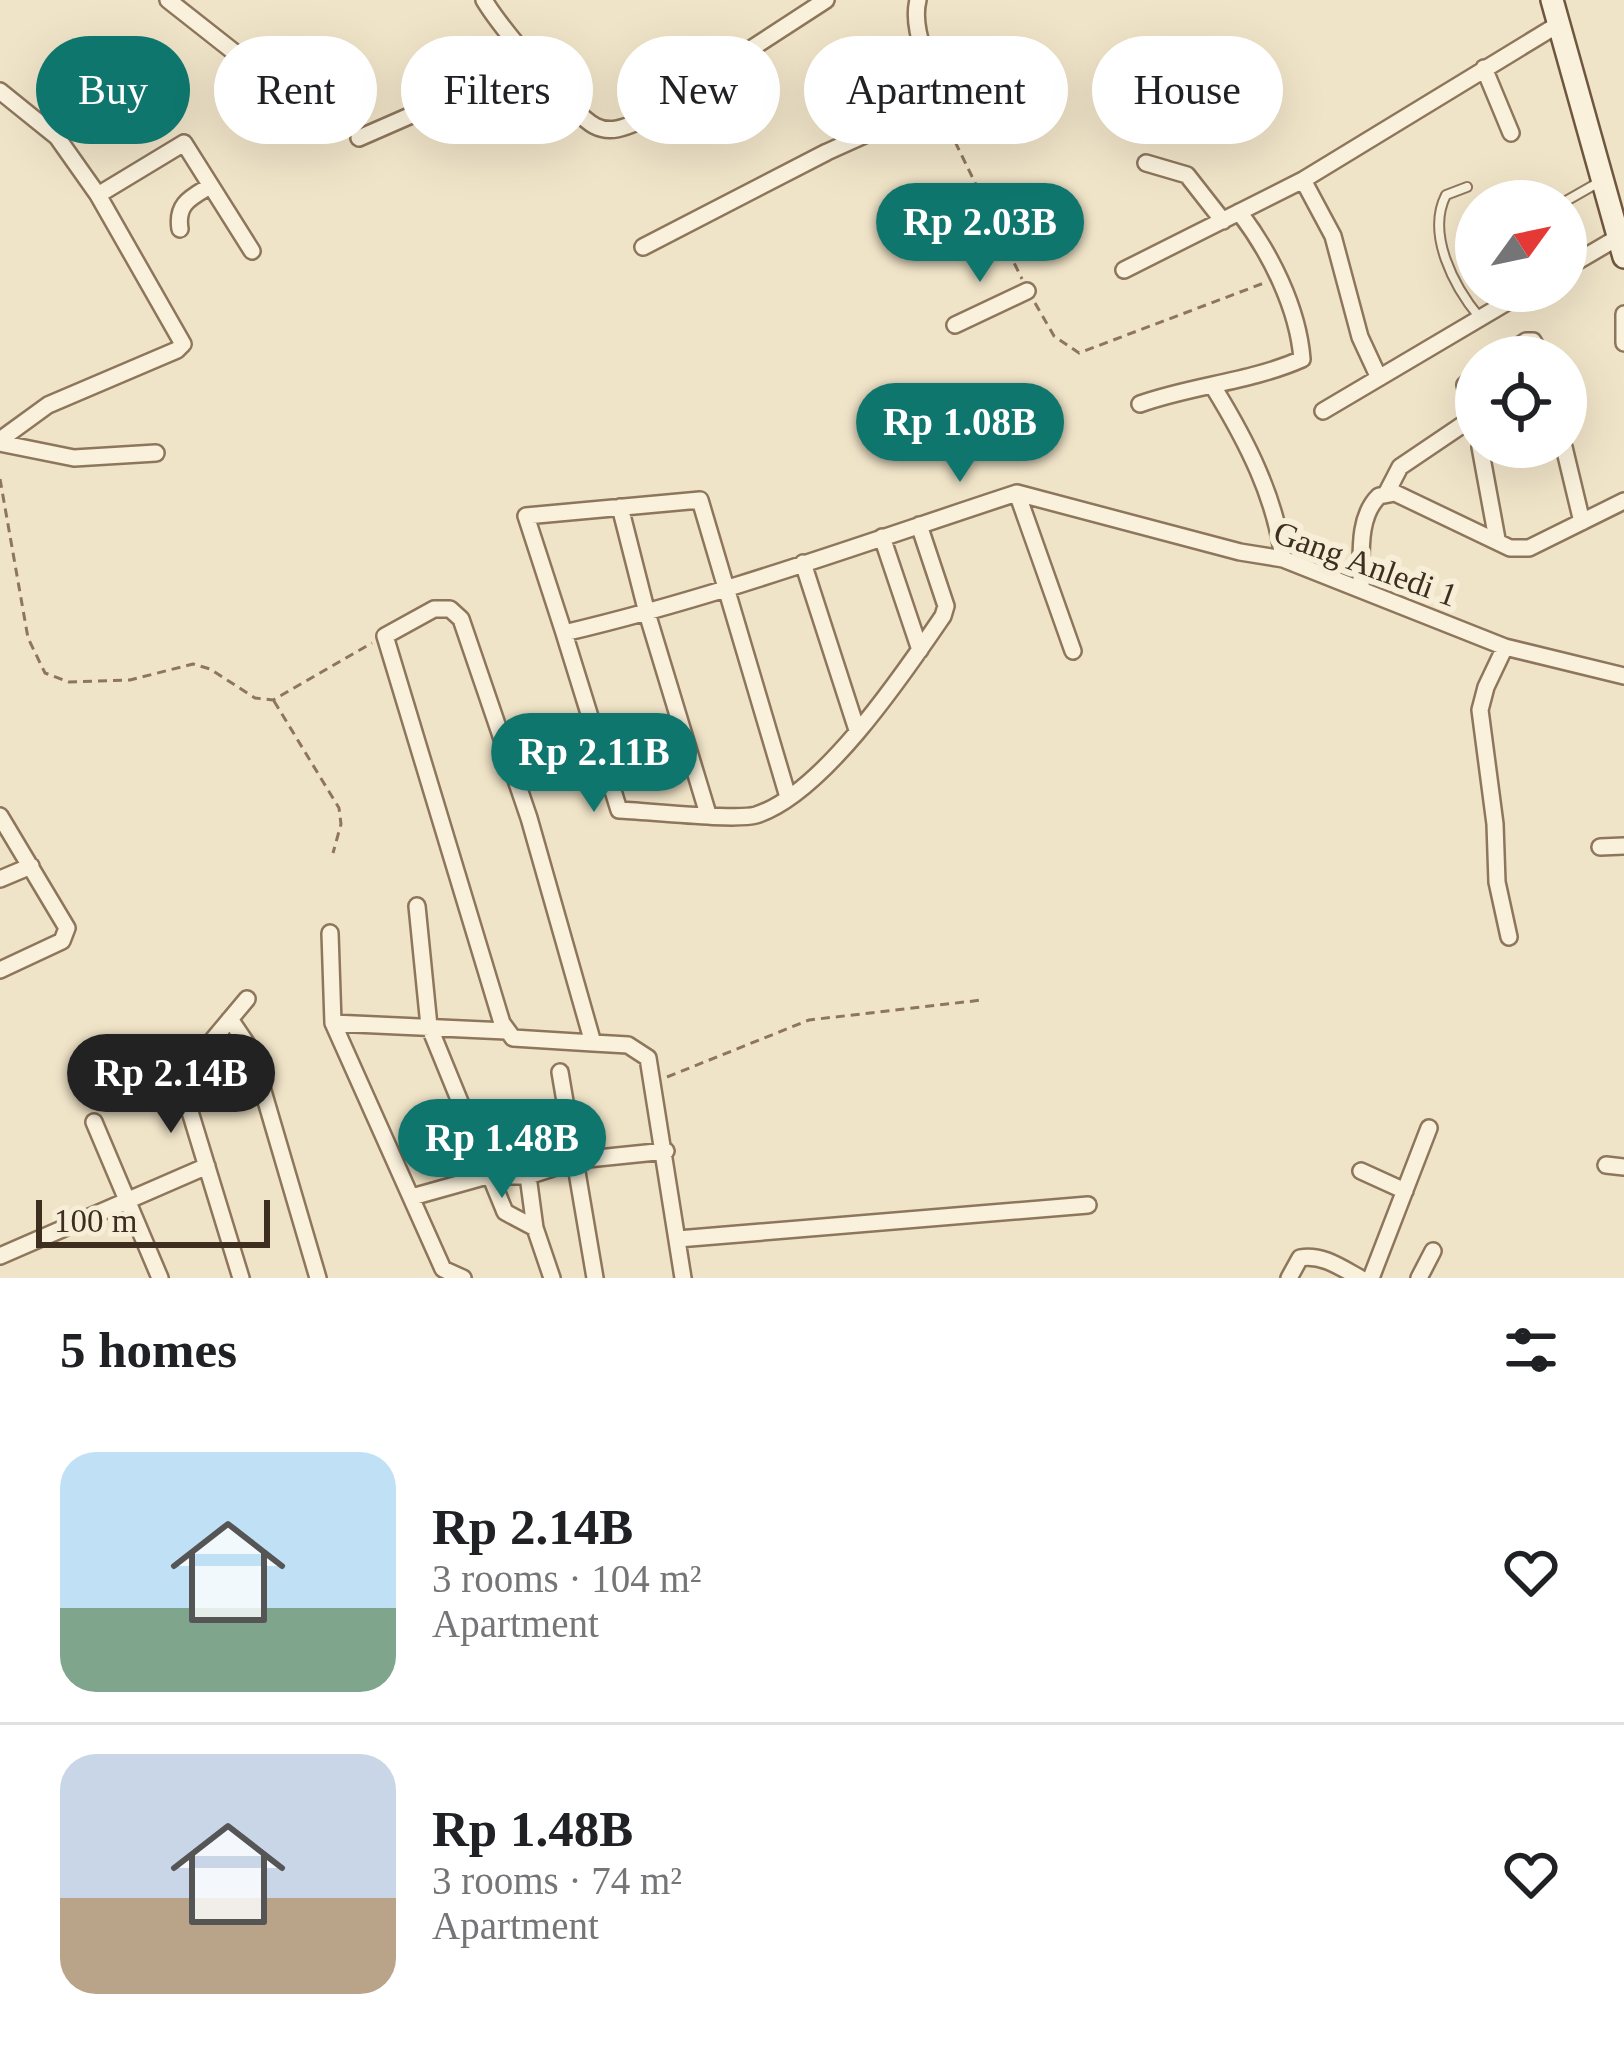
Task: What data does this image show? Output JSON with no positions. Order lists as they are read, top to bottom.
{
  "streets": {
    "street": ["Gang Anledi 1"]
  },
  "scale_bar": "100 m",
  "north": "top right",
  "page": {
    "chip": [
      "Buy",
      "Rent",
      "Filters",
      "New",
      "Apartment",
      "House"
    ],
    "price": [
      "Rp 2.03B",
      "Rp 1.08B",
      "Rp 2.11B",
      "Rp 2.14B",
      "Rp 1.48B"
    ],
    "scale": "100 m",
    "heading": "5 homes",
    "list": [
      {
        "name": "Rp 2.14B",
        "note": "3 rooms · 104 m² · Apartment"
      },
      {
        "name": "Rp 1.48B",
        "note": "3 rooms · 74 m² · Apartment"
      }
    ]
  }
}
